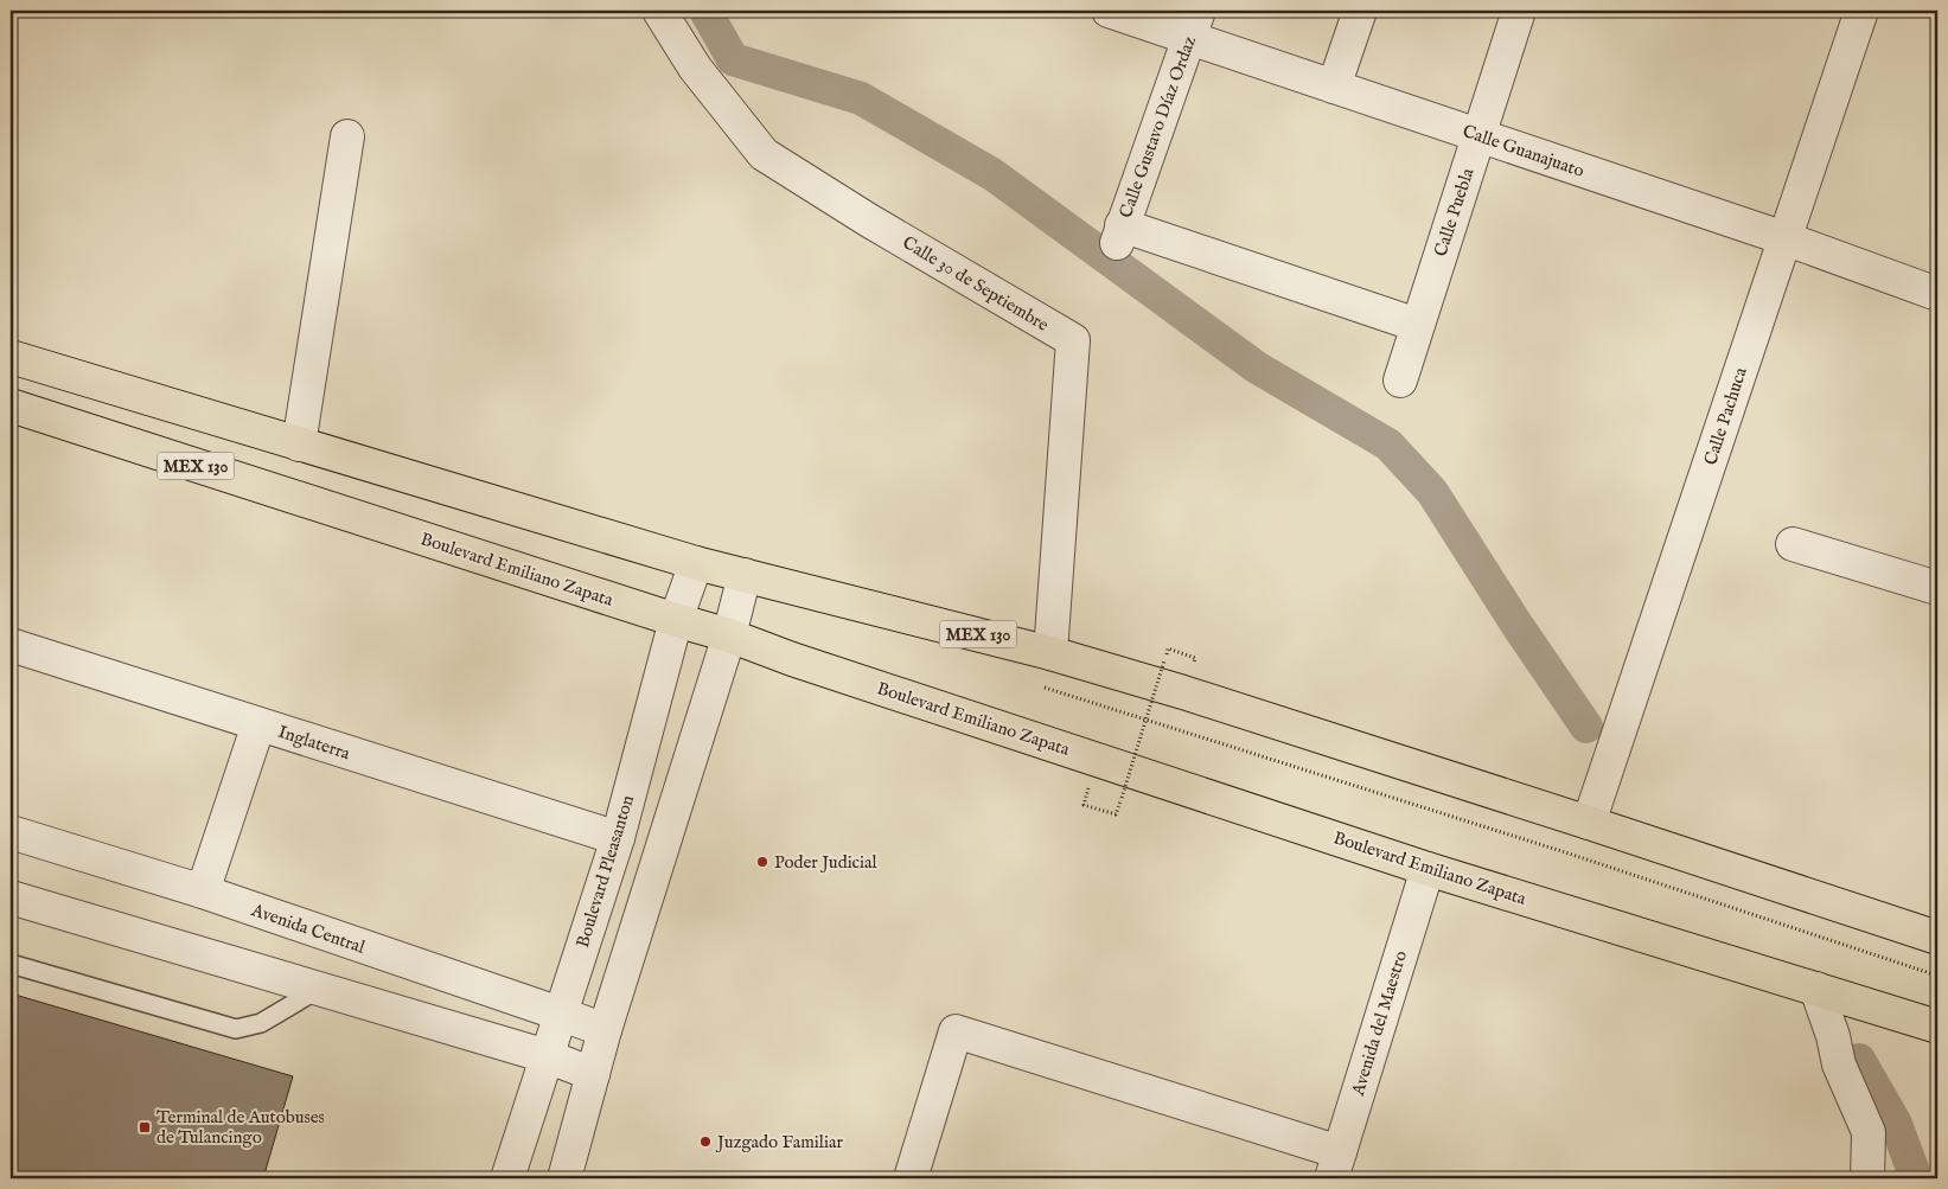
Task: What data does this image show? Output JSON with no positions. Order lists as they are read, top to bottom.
{
  "streets": {
    "main road": ["MEX 130", "Boulevard Emiliano Zapata"],
    "street": [
      "Calle Gustavo Díaz Ordaz",
      "Calle Guanajuato",
      "Calle Puebla",
      "Calle 30 de Septiembre",
      "Calle Pachuca",
      "Inglaterra",
      "Boulevard Pleasanton",
      "Avenida Central",
      "Avenida del Maestro"
    ]
  },
  "crossings": [
    ["Calle Gustavo Díaz Ordaz", "Calle Guanajuato"],
    ["Calle Gustavo Díaz Ordaz", "Calle Puebla"],
    ["Calle Guanajuato", "Calle Puebla"],
    ["Calle Guanajuato", "Calle Pachuca"],
    ["Calle 30 de Septiembre", "MEX 130"],
    ["Calle Pachuca", "MEX 130"],
    ["MEX 130", "Boulevard Pleasanton"],
    ["Boulevard Emiliano Zapata", "Boulevard Pleasanton"],
    ["Boulevard Emiliano Zapata", "Avenida del Maestro"],
    ["Inglaterra", "Boulevard Pleasanton"],
    ["Boulevard Pleasanton", "Avenida Central"]
  ],
  "places": {
    "other": ["Poder Judicial", "Juzgado Familiar"],
    "transit": ["Terminal de Autobuses de Tulancingo"]
  }
}
